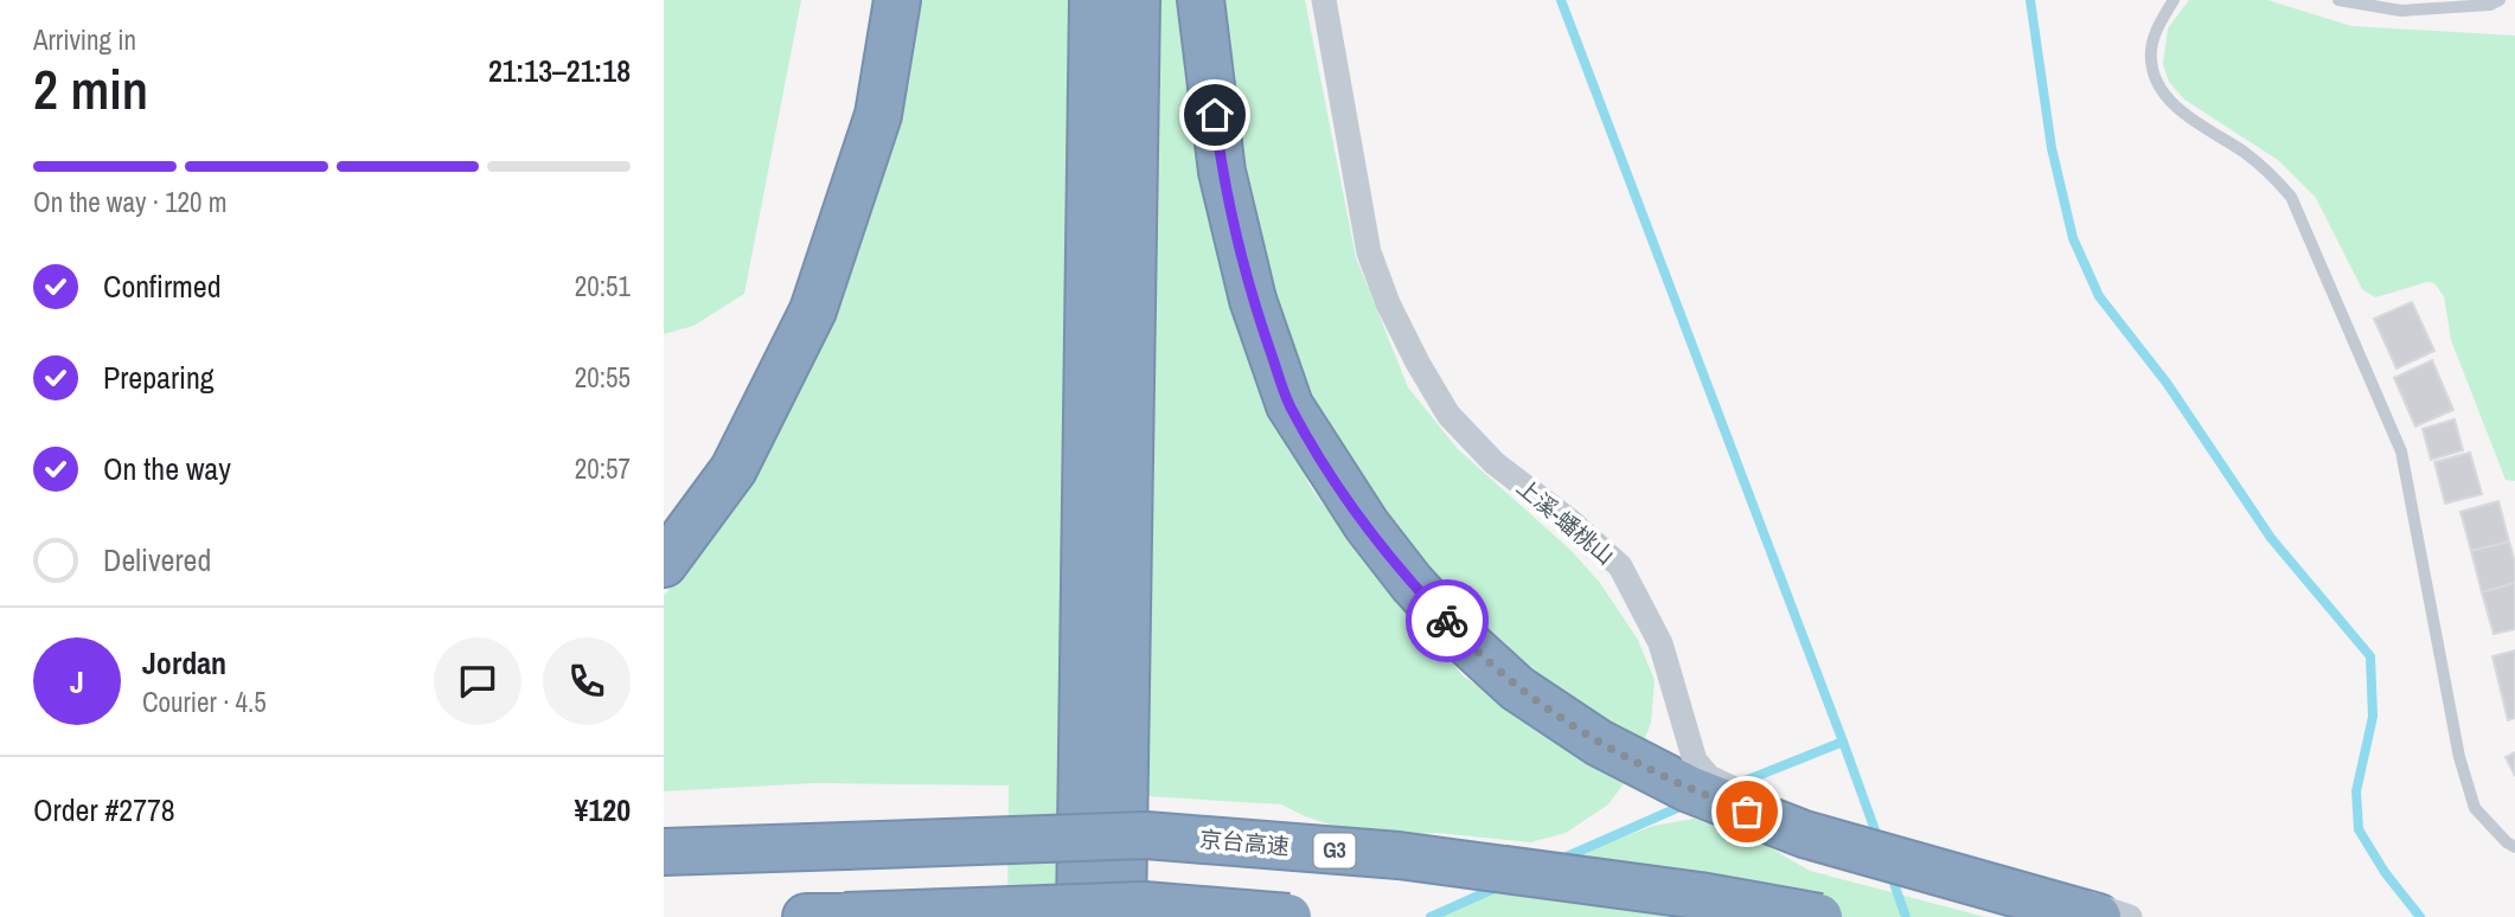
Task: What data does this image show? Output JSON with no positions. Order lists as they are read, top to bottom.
{
  "streets": {
    "highway": ["京台高速", "G3"],
    "street": ["上溪-蟠桃山"]
  },
  "page": {
    "heading": ["2 min", "Arriving in", "21:13–21:18"],
    "panel": [
      "Jordan",
      "Courier · 4.5",
      "Order #2778",
      "¥120"
    ],
    "bar": "On the way · 120 m",
    "list": [
      ["Confirmed", "20:51"],
      ["Preparing", "20:55"],
      ["On the way", "20:57"],
      "Delivered"
    ],
    "round": "J"
  }
}
